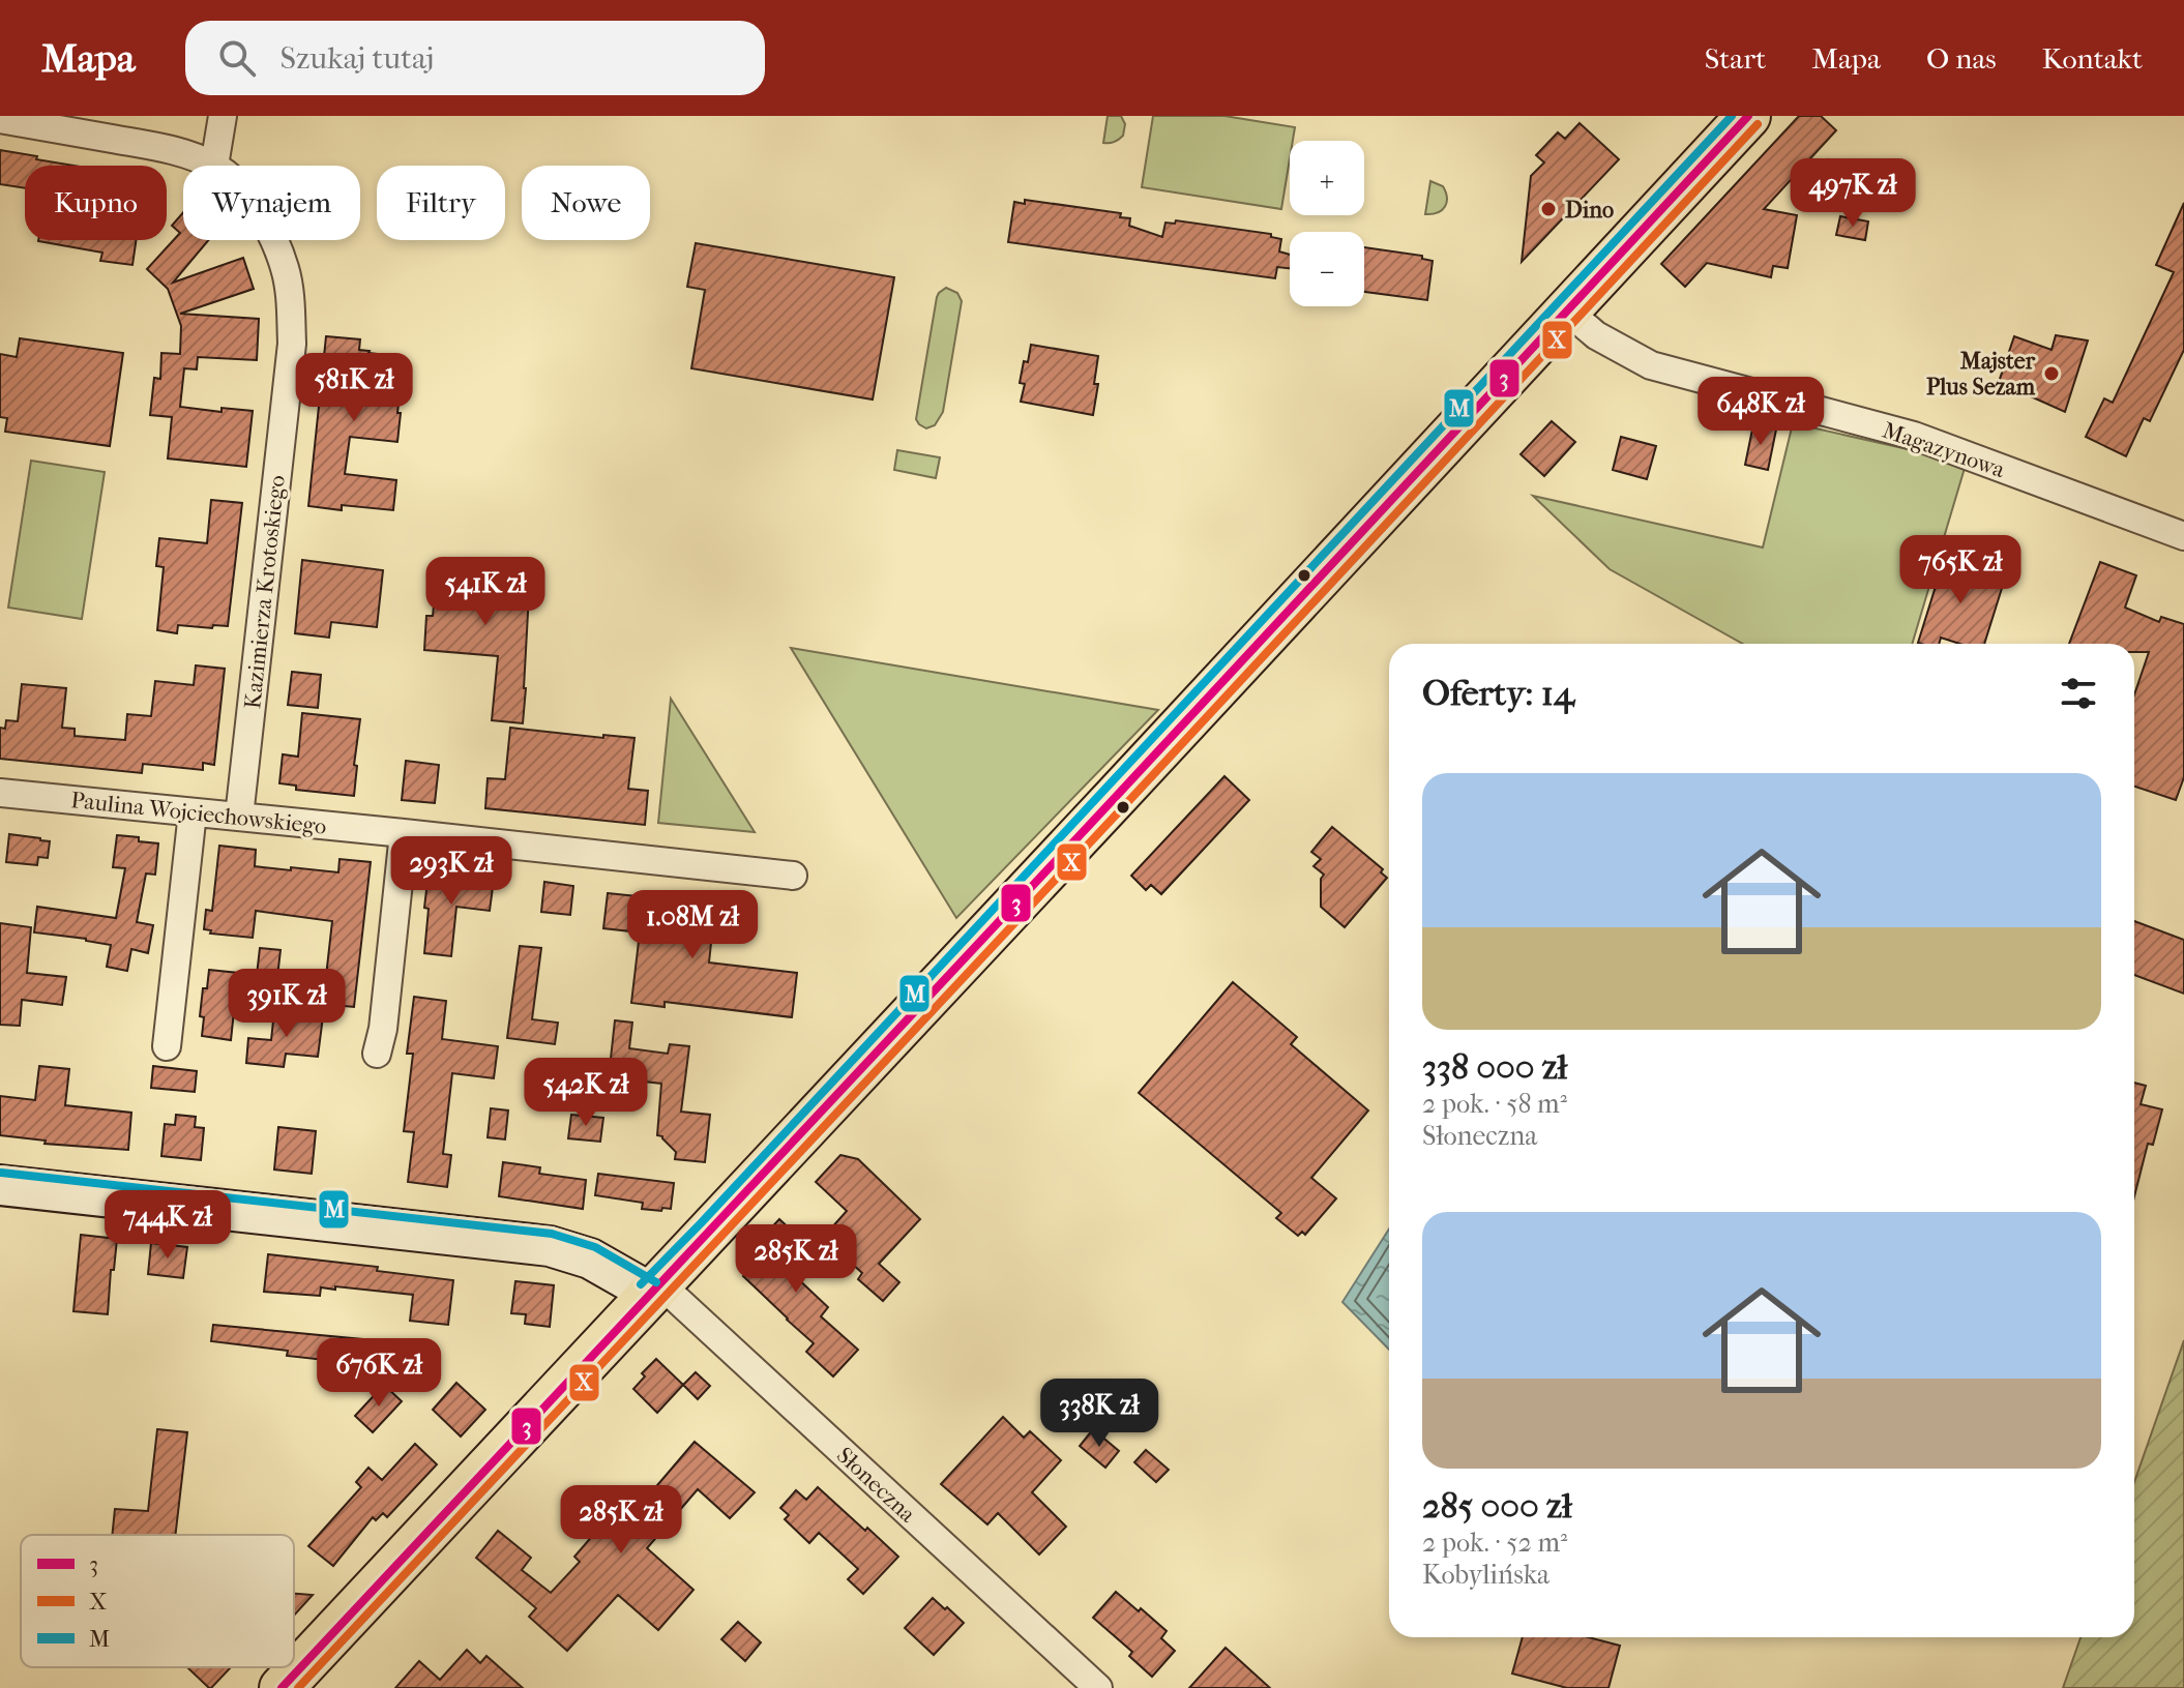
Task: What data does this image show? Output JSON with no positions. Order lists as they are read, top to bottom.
{
  "streets": {
    "street": [
      "Magazynowa",
      "Kazimierza Krotoskiego",
      "Paulina Wojciechowskiego",
      "Słoneczna"
    ]
  },
  "crossings": [
    ["Kazimierza Krotoskiego", "Paulina Wojciechowskiego"]
  ],
  "places": ["Dino", "Majster Plus Sezam"],
  "lines": ["transit line 3", "transit line M", "transit line X"],
  "legend": ["3", "X", "M"],
  "page": {
    "header": "Mapa",
    "search": "Szukaj tutaj",
    "nav": [
      "Start",
      "Mapa",
      "O nas",
      "Kontakt"
    ],
    "map_buttons": ["+", "−"],
    "price": [
      "497K zł",
      "581K zł",
      "648K zł",
      "765K zł",
      "541K zł",
      "293K zł",
      "1.08M zł",
      "391K zł",
      "542K zł",
      "744K zł",
      "285K zł",
      "676K zł",
      "338K zł",
      "285K zł"
    ],
    "chip": [
      "Kupno",
      "Wynajem",
      "Filtry",
      "Nowe"
    ],
    "heading": "Oferty: 14",
    "list": [
      {
        "name": "338 000 zł",
        "note": "2 pok. · 58 m² · Słoneczna"
      },
      {
        "name": "285 000 zł",
        "note": "2 pok. · 52 m² · Kobylińska"
      }
    ]
  }
}
